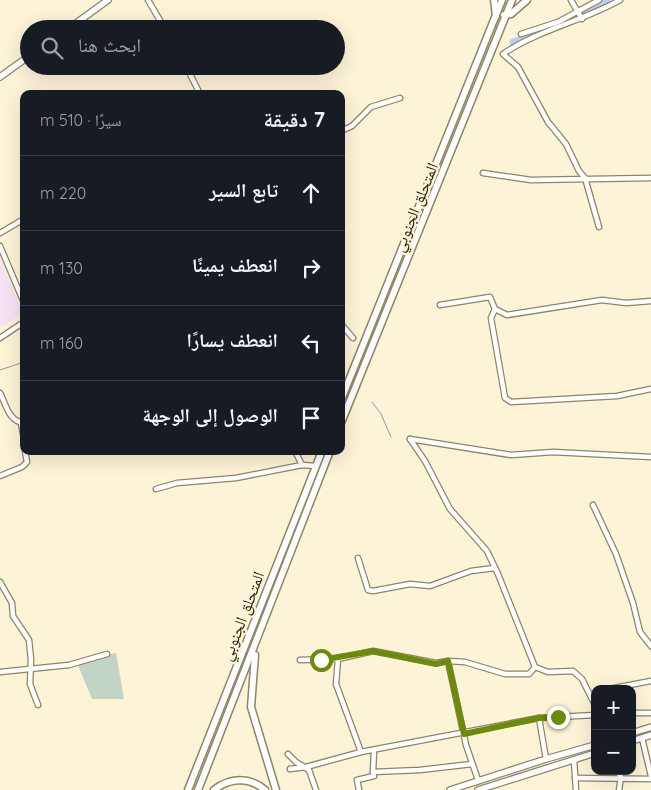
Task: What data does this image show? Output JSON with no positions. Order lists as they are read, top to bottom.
{
  "streets": {
    "highway": ["المتحلق الجنوبي"]
  },
  "page": {
    "search": "ابحث هنا",
    "heading": ["7 دقيقة", "سيرًا · 510 m"],
    "list": [
      ["تابع السير", "220 m"],
      ["انعطف يمينًا", "130 m"],
      ["انعطف يسارًا", "160 m"],
      "الوصول إلى الوجهة"
    ],
    "map_buttons": ["+", "−"]
  }
}
